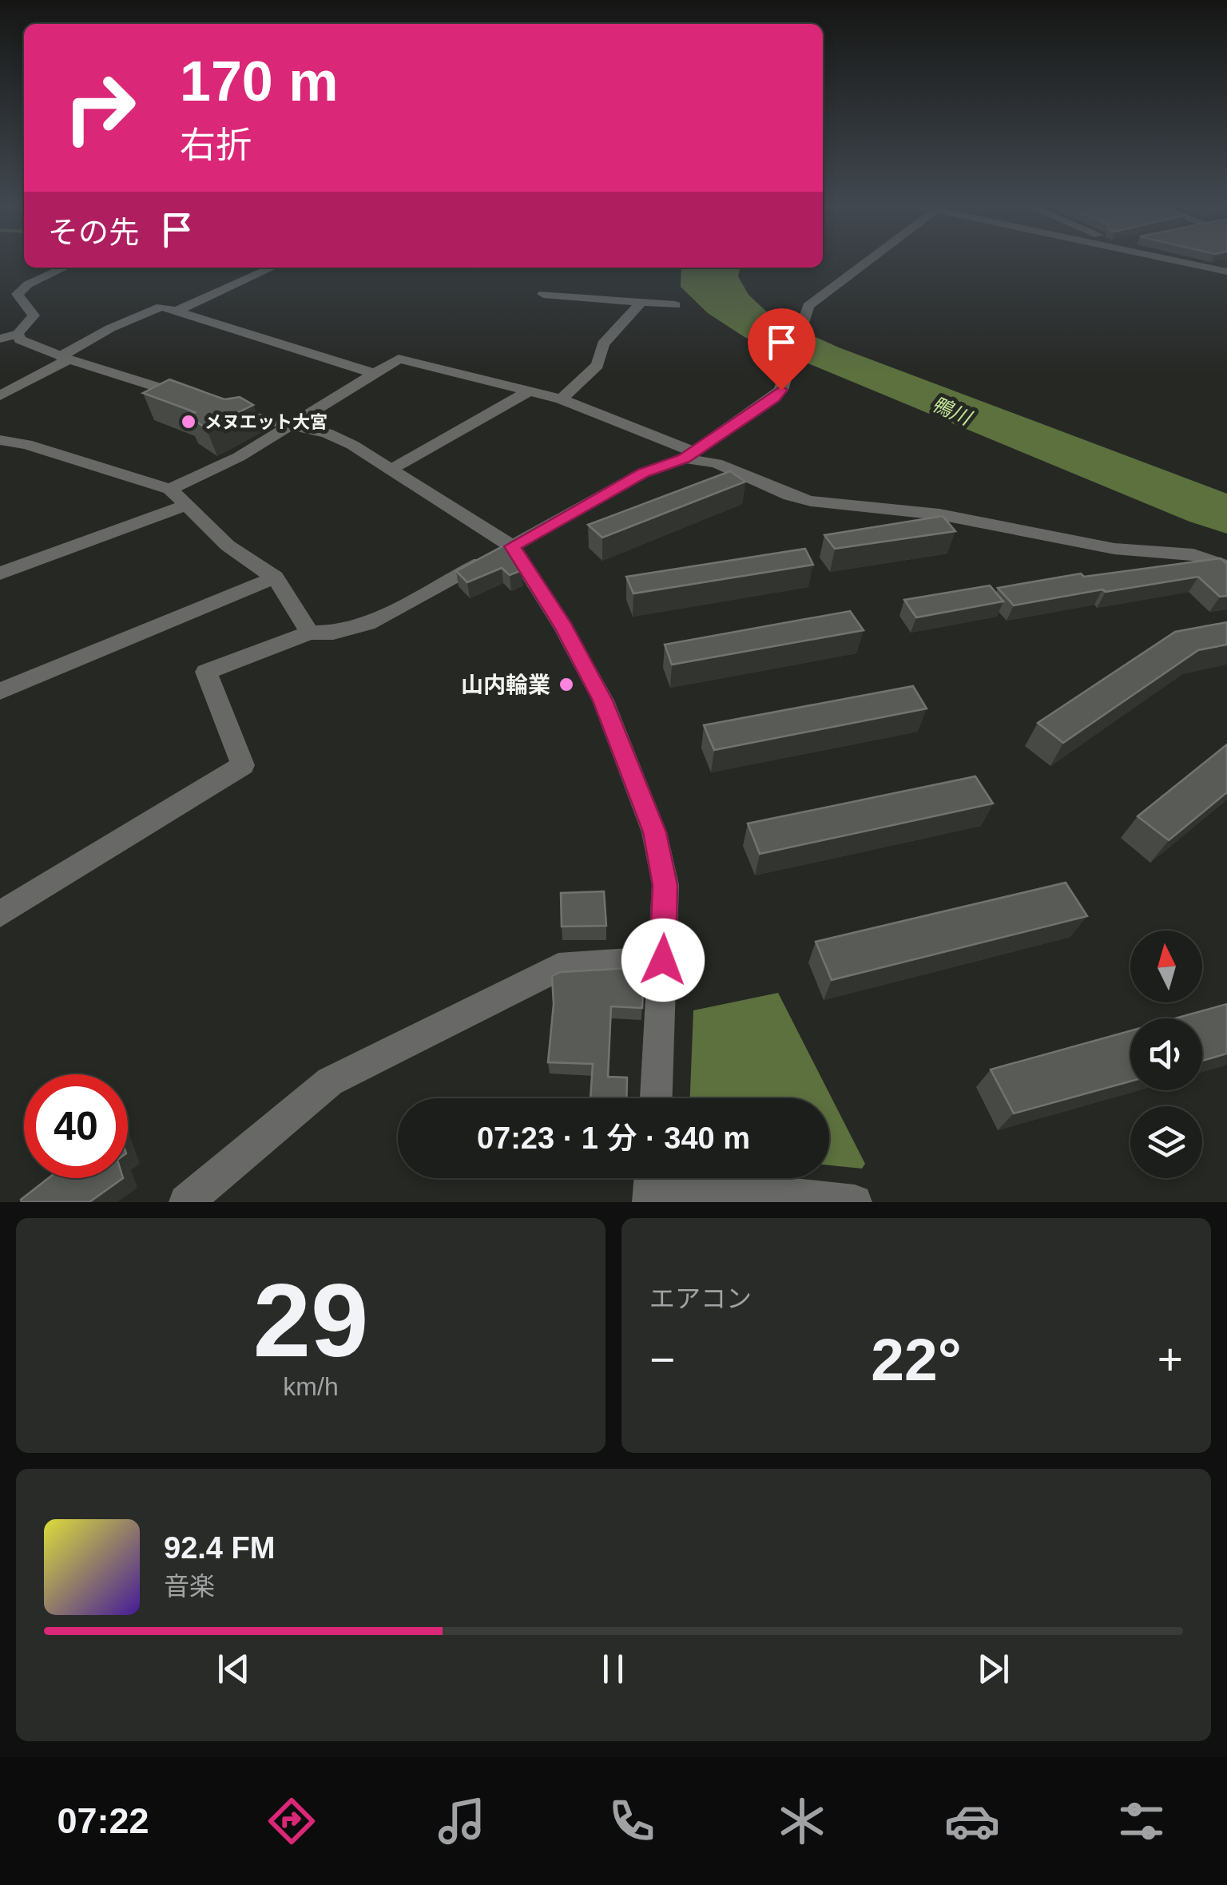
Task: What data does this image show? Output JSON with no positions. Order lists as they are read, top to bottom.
{
  "water": ["鴨川"],
  "places": ["メヌエット大宮", "山内輪業"],
  "north": "top",
  "page": {
    "turn": ["170 m", "右折"],
    "then": "その先",
    "limit": "40",
    "trip": "07:23 · 1 分 · 340 m",
    "tile": [
      ["29", "km/h"],
      "エアコン"
    ],
    "heat": ["−", "22°", "+"],
    "song": ["92.4 FM", "音楽"],
    "tabs": "07:22"
  }
}
